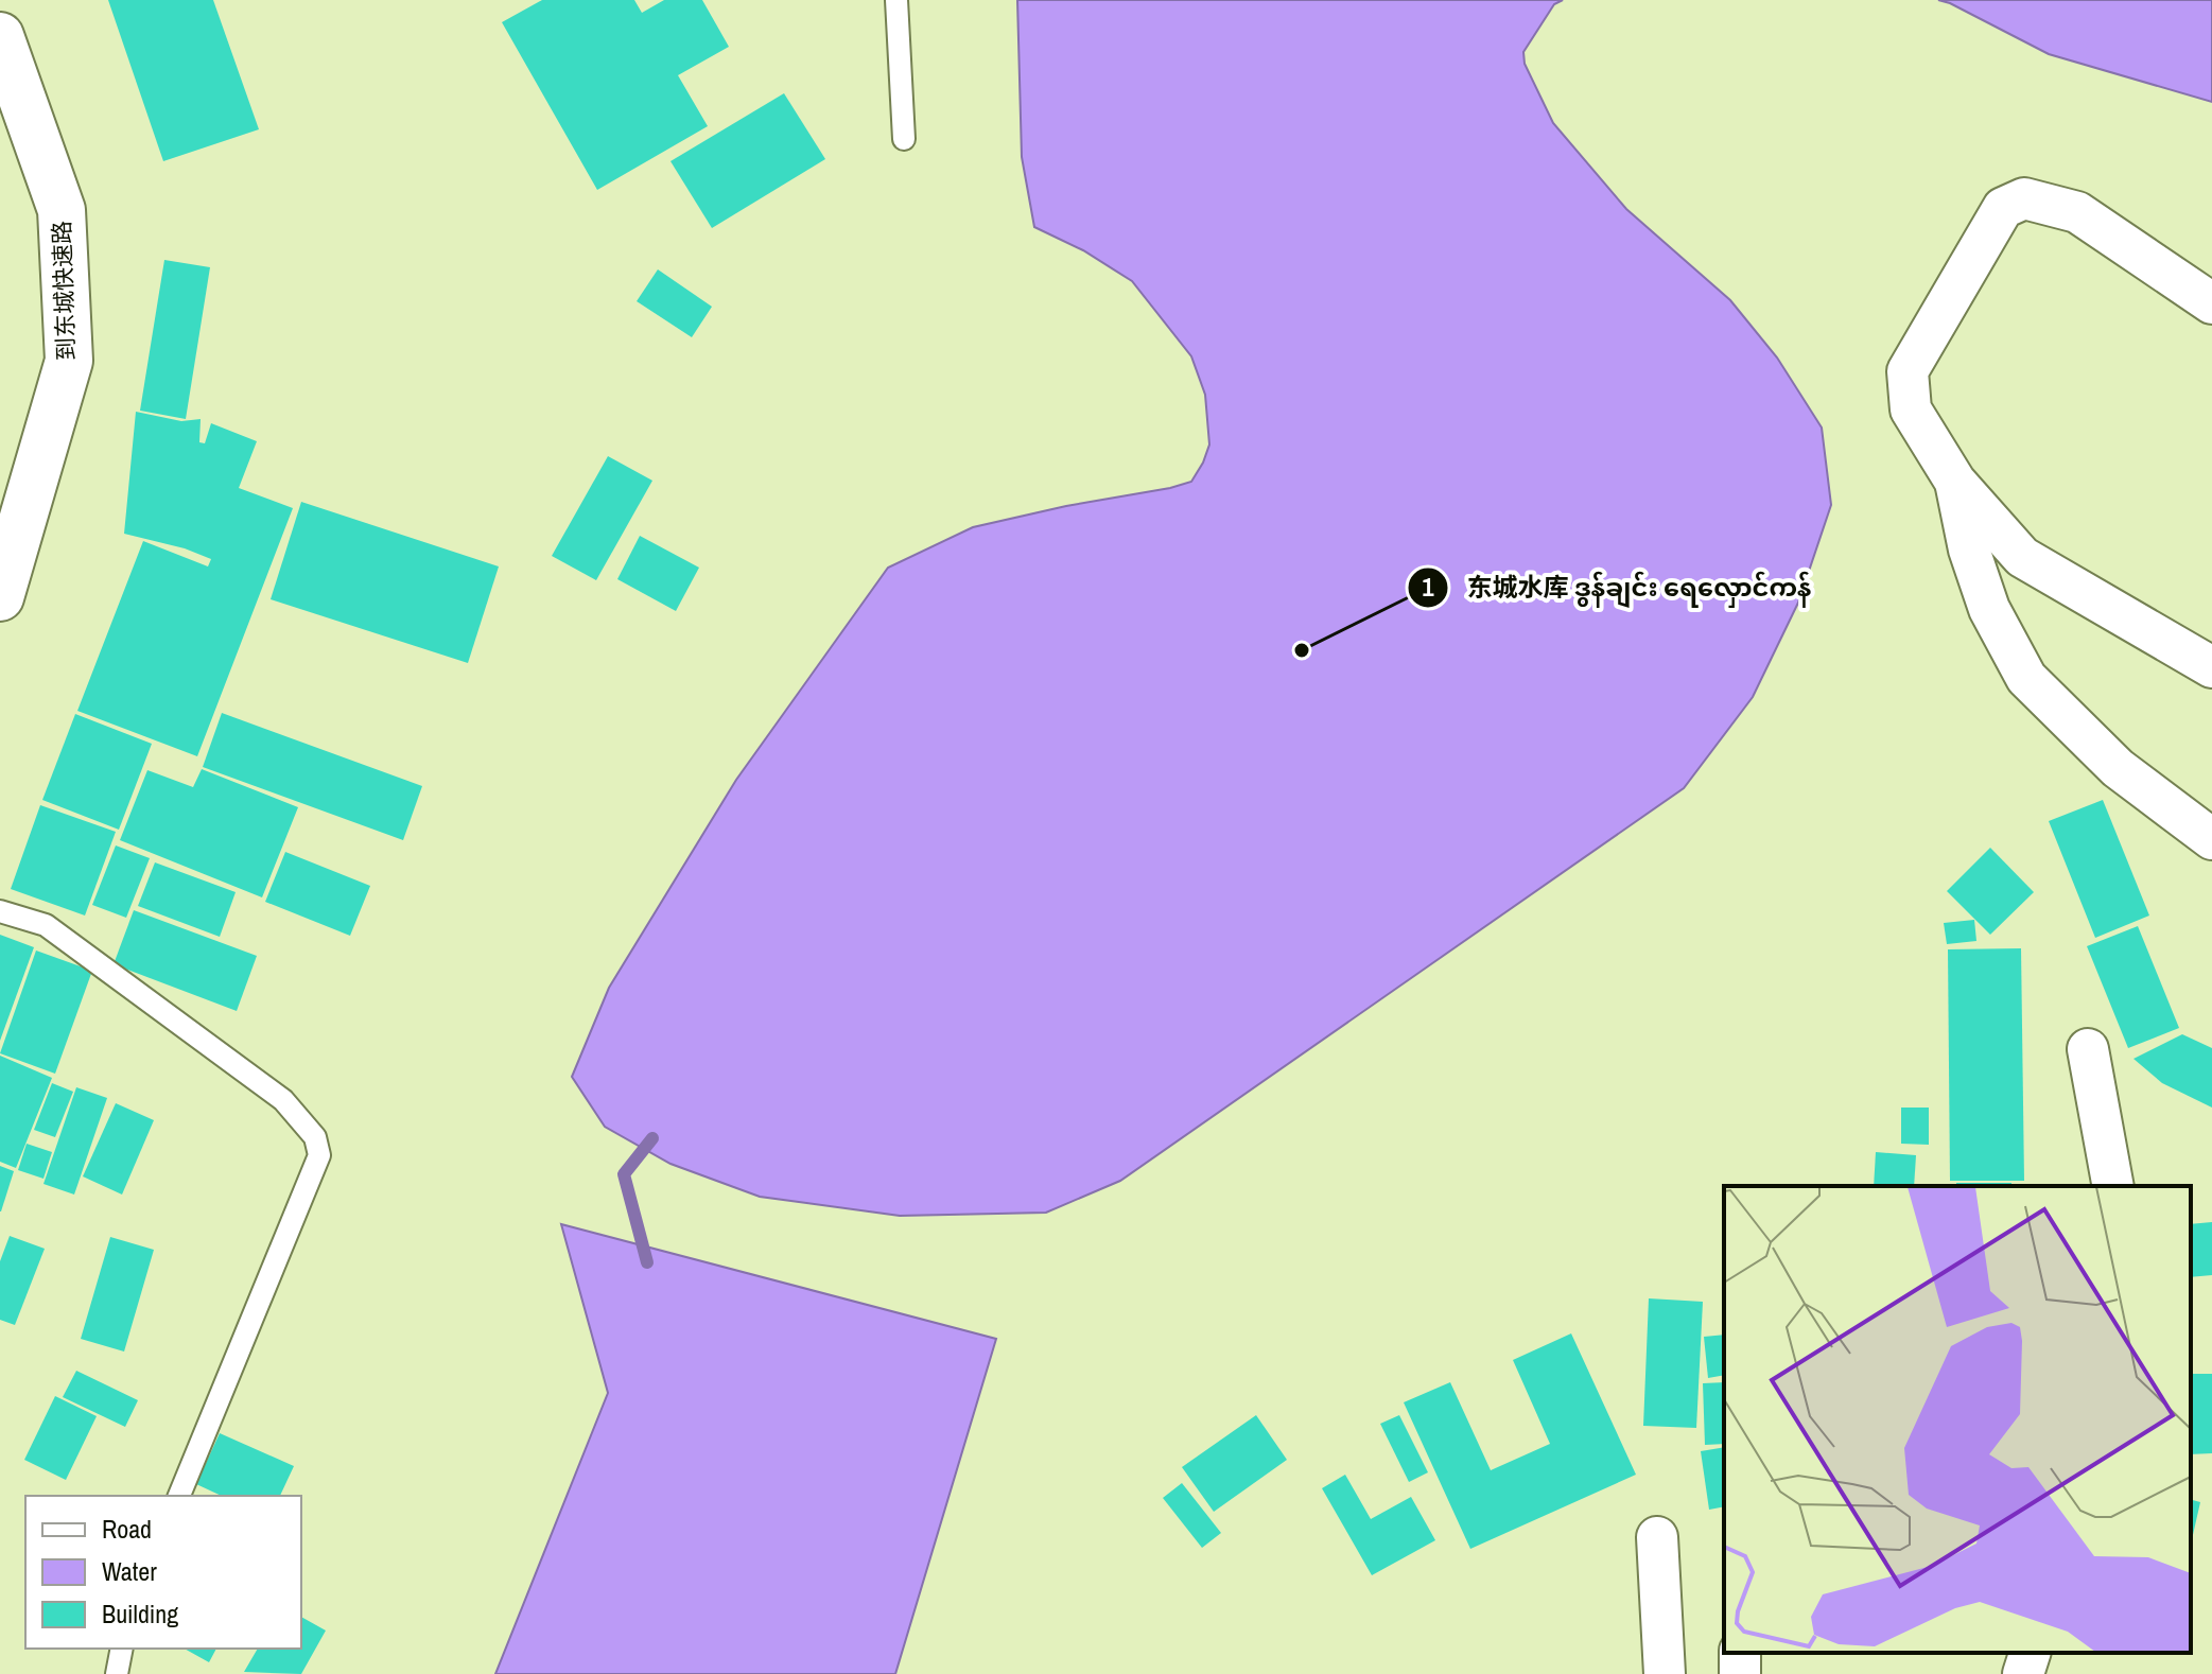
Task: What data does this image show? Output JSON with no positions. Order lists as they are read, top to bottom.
{
  "streets": {
    "main road": ["到东城快速路"]
  },
  "places": ["东城水库 ဒွန်ချင်း ရေလှောင်ကန်"],
  "legend": ["Road", "Water", "Building"]
}
